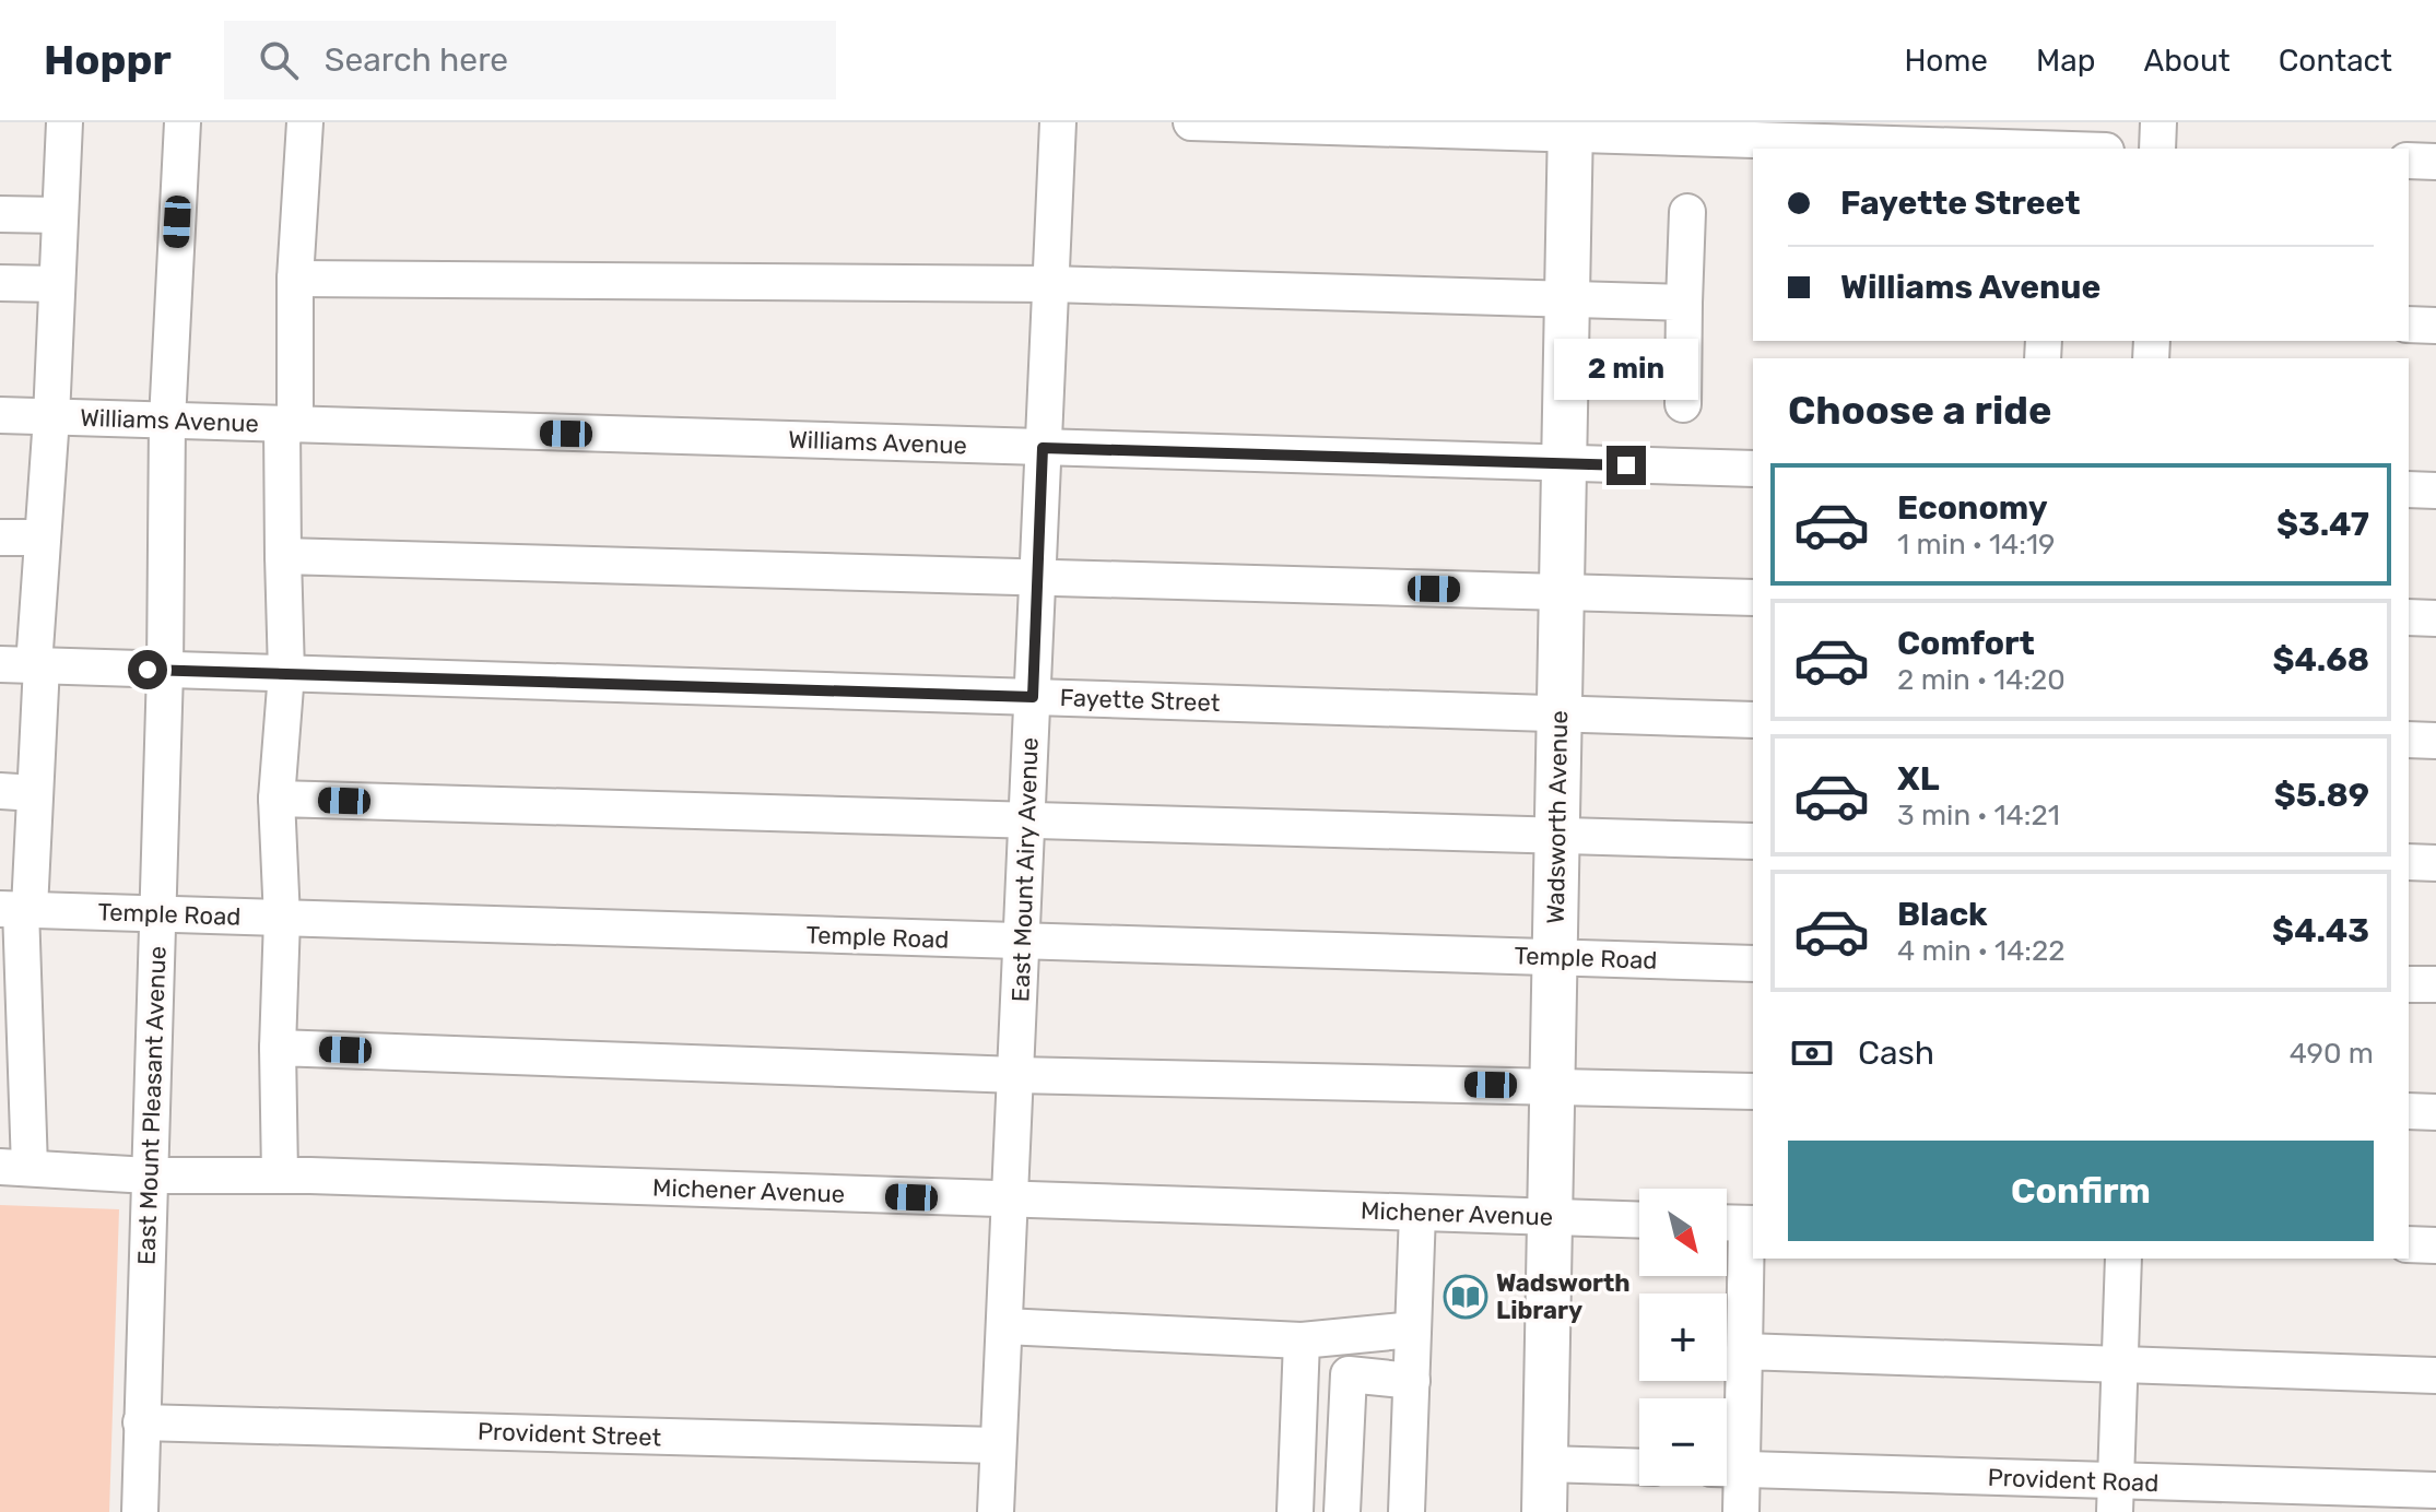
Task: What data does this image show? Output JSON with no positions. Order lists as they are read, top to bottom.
{
  "streets": {
    "main road": ["Wadsworth Avenue"],
    "street": [
      "Williams Avenue",
      "Fayette Street",
      "East Mount Airy Avenue",
      "Temple Road",
      "East Mount Pleasant Avenue",
      "Michener Avenue",
      "Provident Street",
      "Provident Road"
    ]
  },
  "crossings": [
    ["Williams Avenue", "Wadsworth Avenue"],
    ["Williams Avenue", "East Mount Airy Avenue"],
    ["Williams Avenue", "East Mount Pleasant Avenue"],
    ["Fayette Street", "Wadsworth Avenue"],
    ["Fayette Street", "East Mount Airy Avenue"],
    ["Fayette Street", "East Mount Pleasant Avenue"],
    ["Wadsworth Avenue", "Temple Road"],
    ["Wadsworth Avenue", "Michener Avenue"],
    ["East Mount Airy Avenue", "Temple Road"],
    ["East Mount Airy Avenue", "Michener Avenue"],
    ["East Mount Airy Avenue", "Provident Street"],
    ["Temple Road", "East Mount Pleasant Avenue"],
    ["East Mount Pleasant Avenue", "Michener Avenue"],
    ["East Mount Pleasant Avenue", "Provident Street"]
  ],
  "places": {
    "library": ["Wadsworth Library"]
  },
  "north": "bottom right",
  "page": {
    "header": "Hoppr",
    "search": "Search here",
    "nav": [
      "Home",
      "Map",
      "About",
      "Contact"
    ],
    "banner": ["Fayette Street", "Williams Avenue"],
    "bubble": "2 min",
    "heading": "Choose a ride",
    "list": [
      {
        "name": "Economy",
        "note": "1 min · 14:19",
        "value": "$3.47"
      },
      {
        "name": "Comfort",
        "note": "2 min · 14:20",
        "value": "$4.68"
      },
      {
        "name": "XL",
        "note": "3 min · 14:21",
        "value": "$5.89"
      },
      {
        "name": "Black",
        "note": "4 min · 14:22",
        "value": "$4.43"
      }
    ],
    "pay": ["Cash", "490 m"],
    "buttons": "Confirm",
    "map_buttons": ["+", "−"]
  }
}
